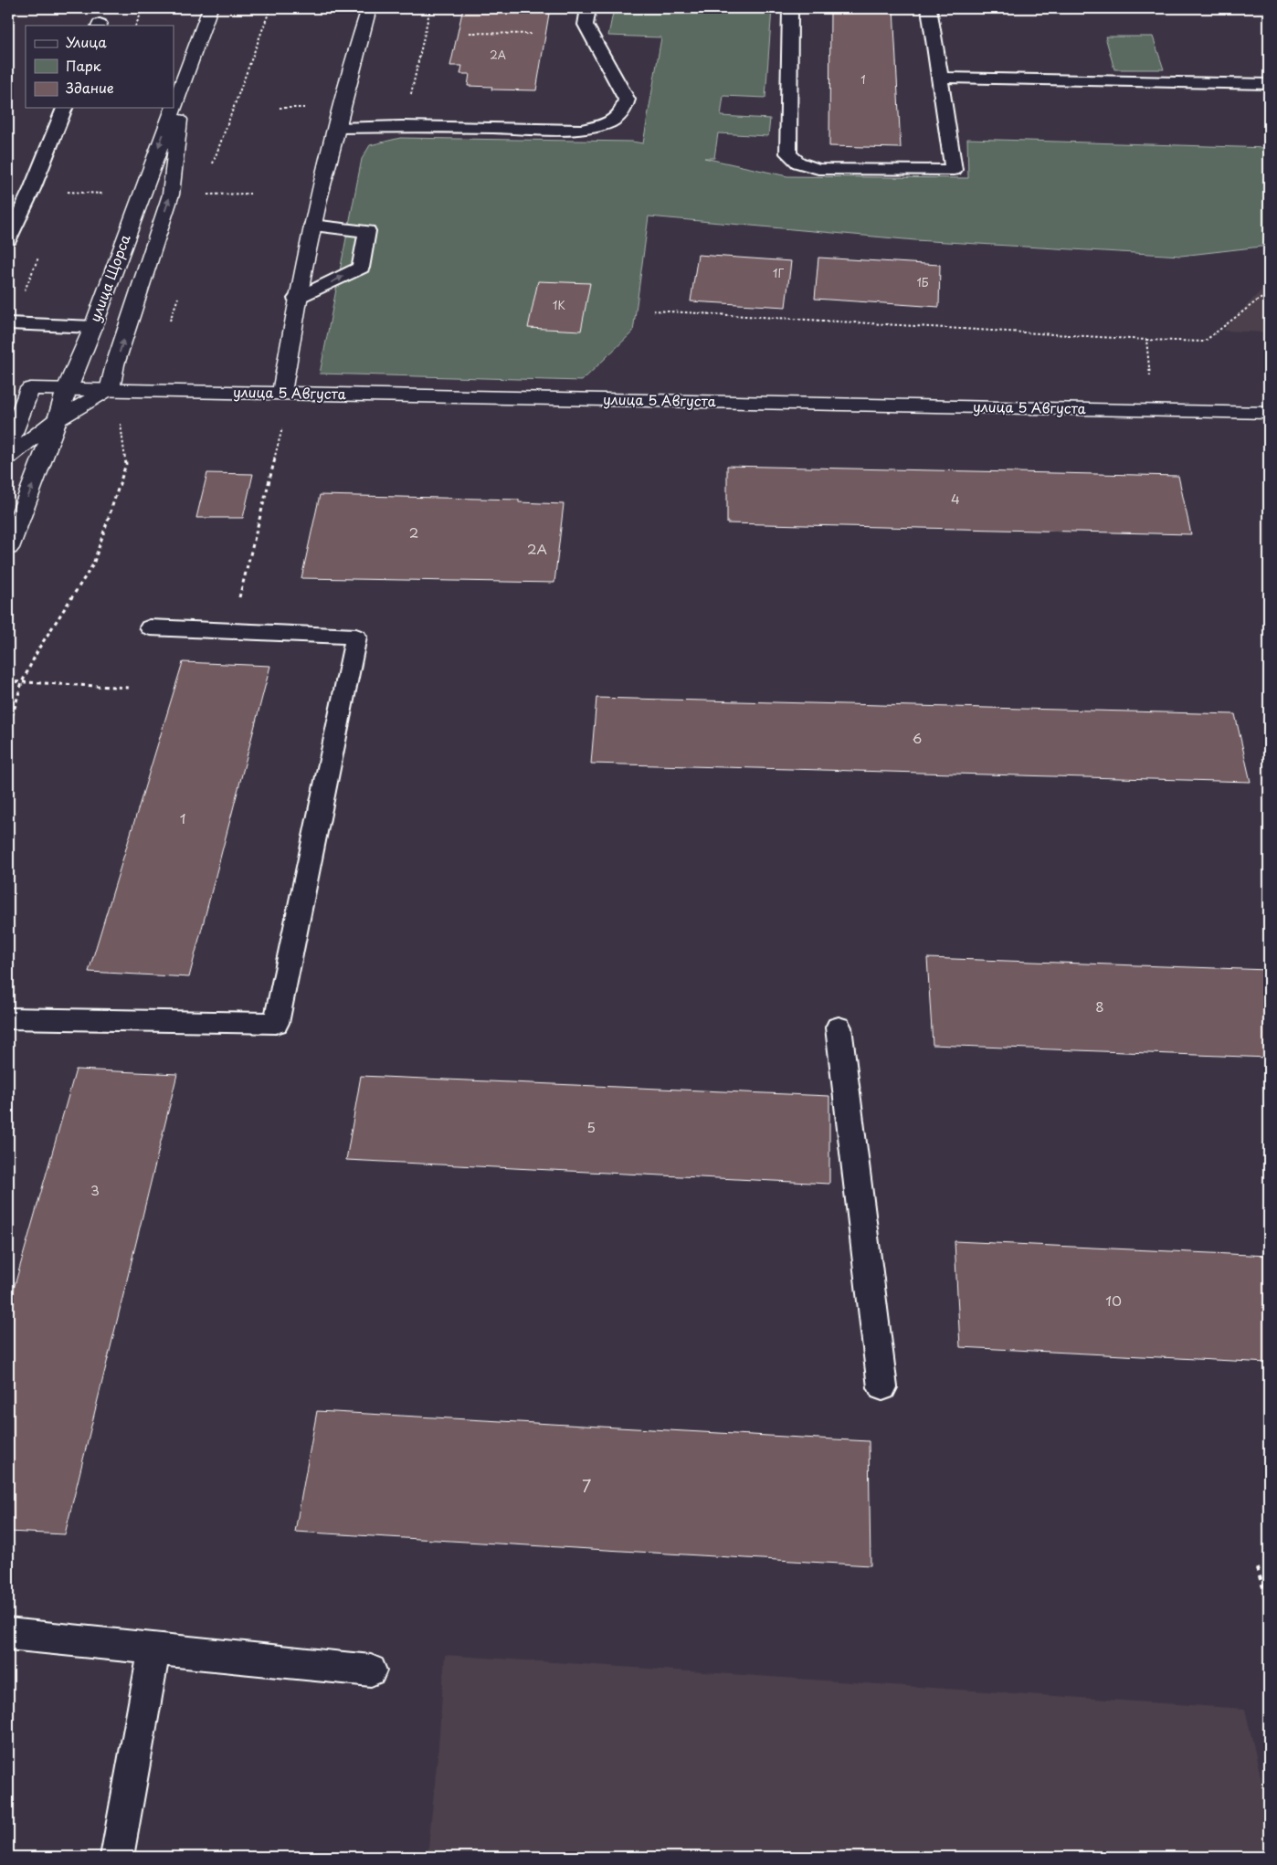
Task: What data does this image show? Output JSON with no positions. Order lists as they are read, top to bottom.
{
  "streets": {
    "street": ["улица Щорса", "улица 5 Августа"]
  },
  "house_numbers": [
    "2А",
    "1",
    "1Г",
    "1Б",
    "1К",
    "4",
    "2",
    "2А",
    "6",
    "1",
    "8",
    "5",
    "3",
    "10",
    "7"
  ],
  "legend": ["Улица", "Парк", "Здание"]
}
